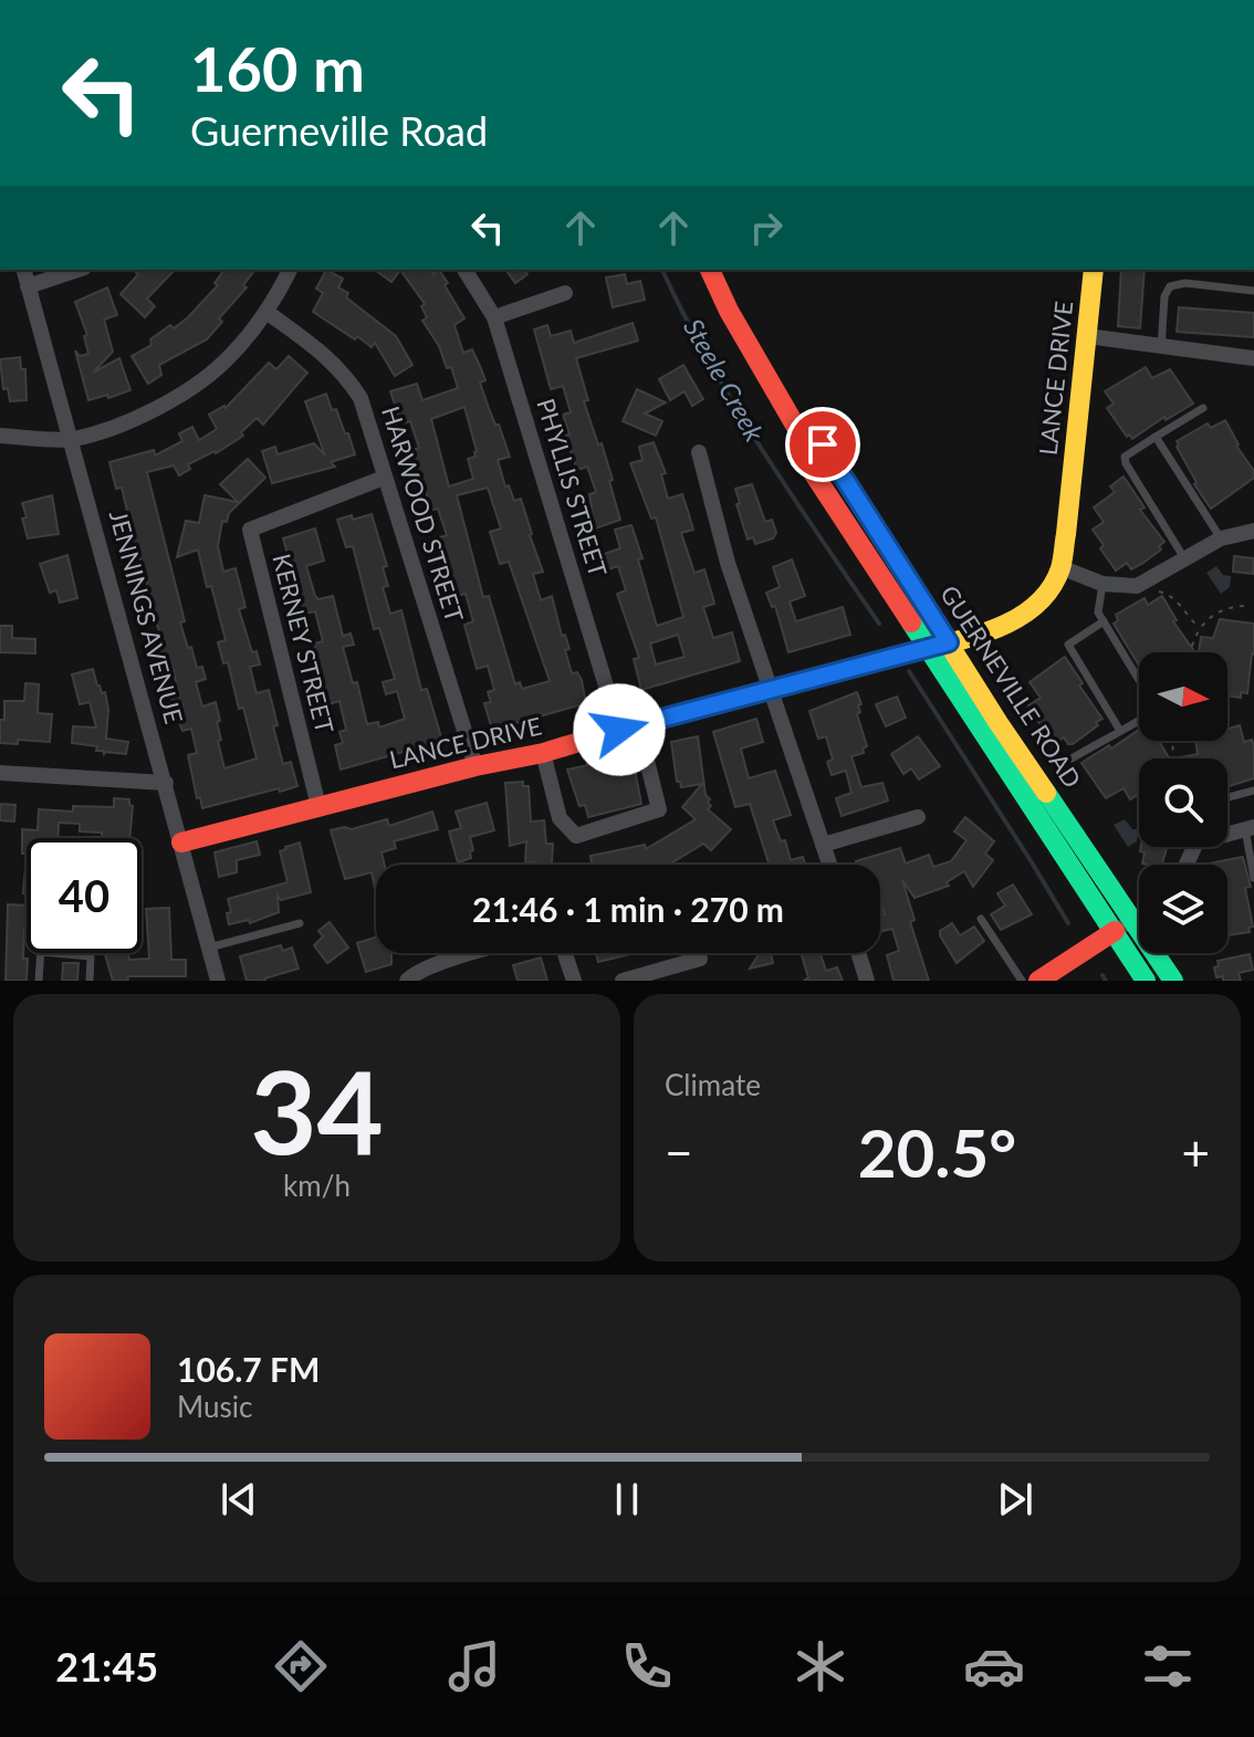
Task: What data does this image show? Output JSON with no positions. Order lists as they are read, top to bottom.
{
  "streets": {
    "main road": ["LANCE DRIVE", "GUERNEVILLE ROAD"],
    "street": [
      "PHYLLIS STREET",
      "HARWOOD STREET",
      "JENNINGS AVENUE",
      "KERNEY STREET"
    ]
  },
  "crossings": [
    ["LANCE DRIVE", "PHYLLIS STREET"],
    ["LANCE DRIVE", "HARWOOD STREET"],
    ["LANCE DRIVE", "JENNINGS AVENUE"],
    ["LANCE DRIVE", "KERNEY STREET"],
    ["LANCE DRIVE", "GUERNEVILLE ROAD"],
    ["HARWOOD STREET", "KERNEY STREET"]
  ],
  "water": ["Steele Creek"],
  "north": "right",
  "page": {
    "turn": ["160 m", "Guerneville Road"],
    "limit": "40",
    "trip": "21:46 · 1 min · 270 m",
    "tile": [
      ["34", "km/h"],
      "Climate"
    ],
    "heat": ["−", "20.5°", "+"],
    "song": ["106.7 FM", "Music"],
    "tabs": "21:45"
  }
}
